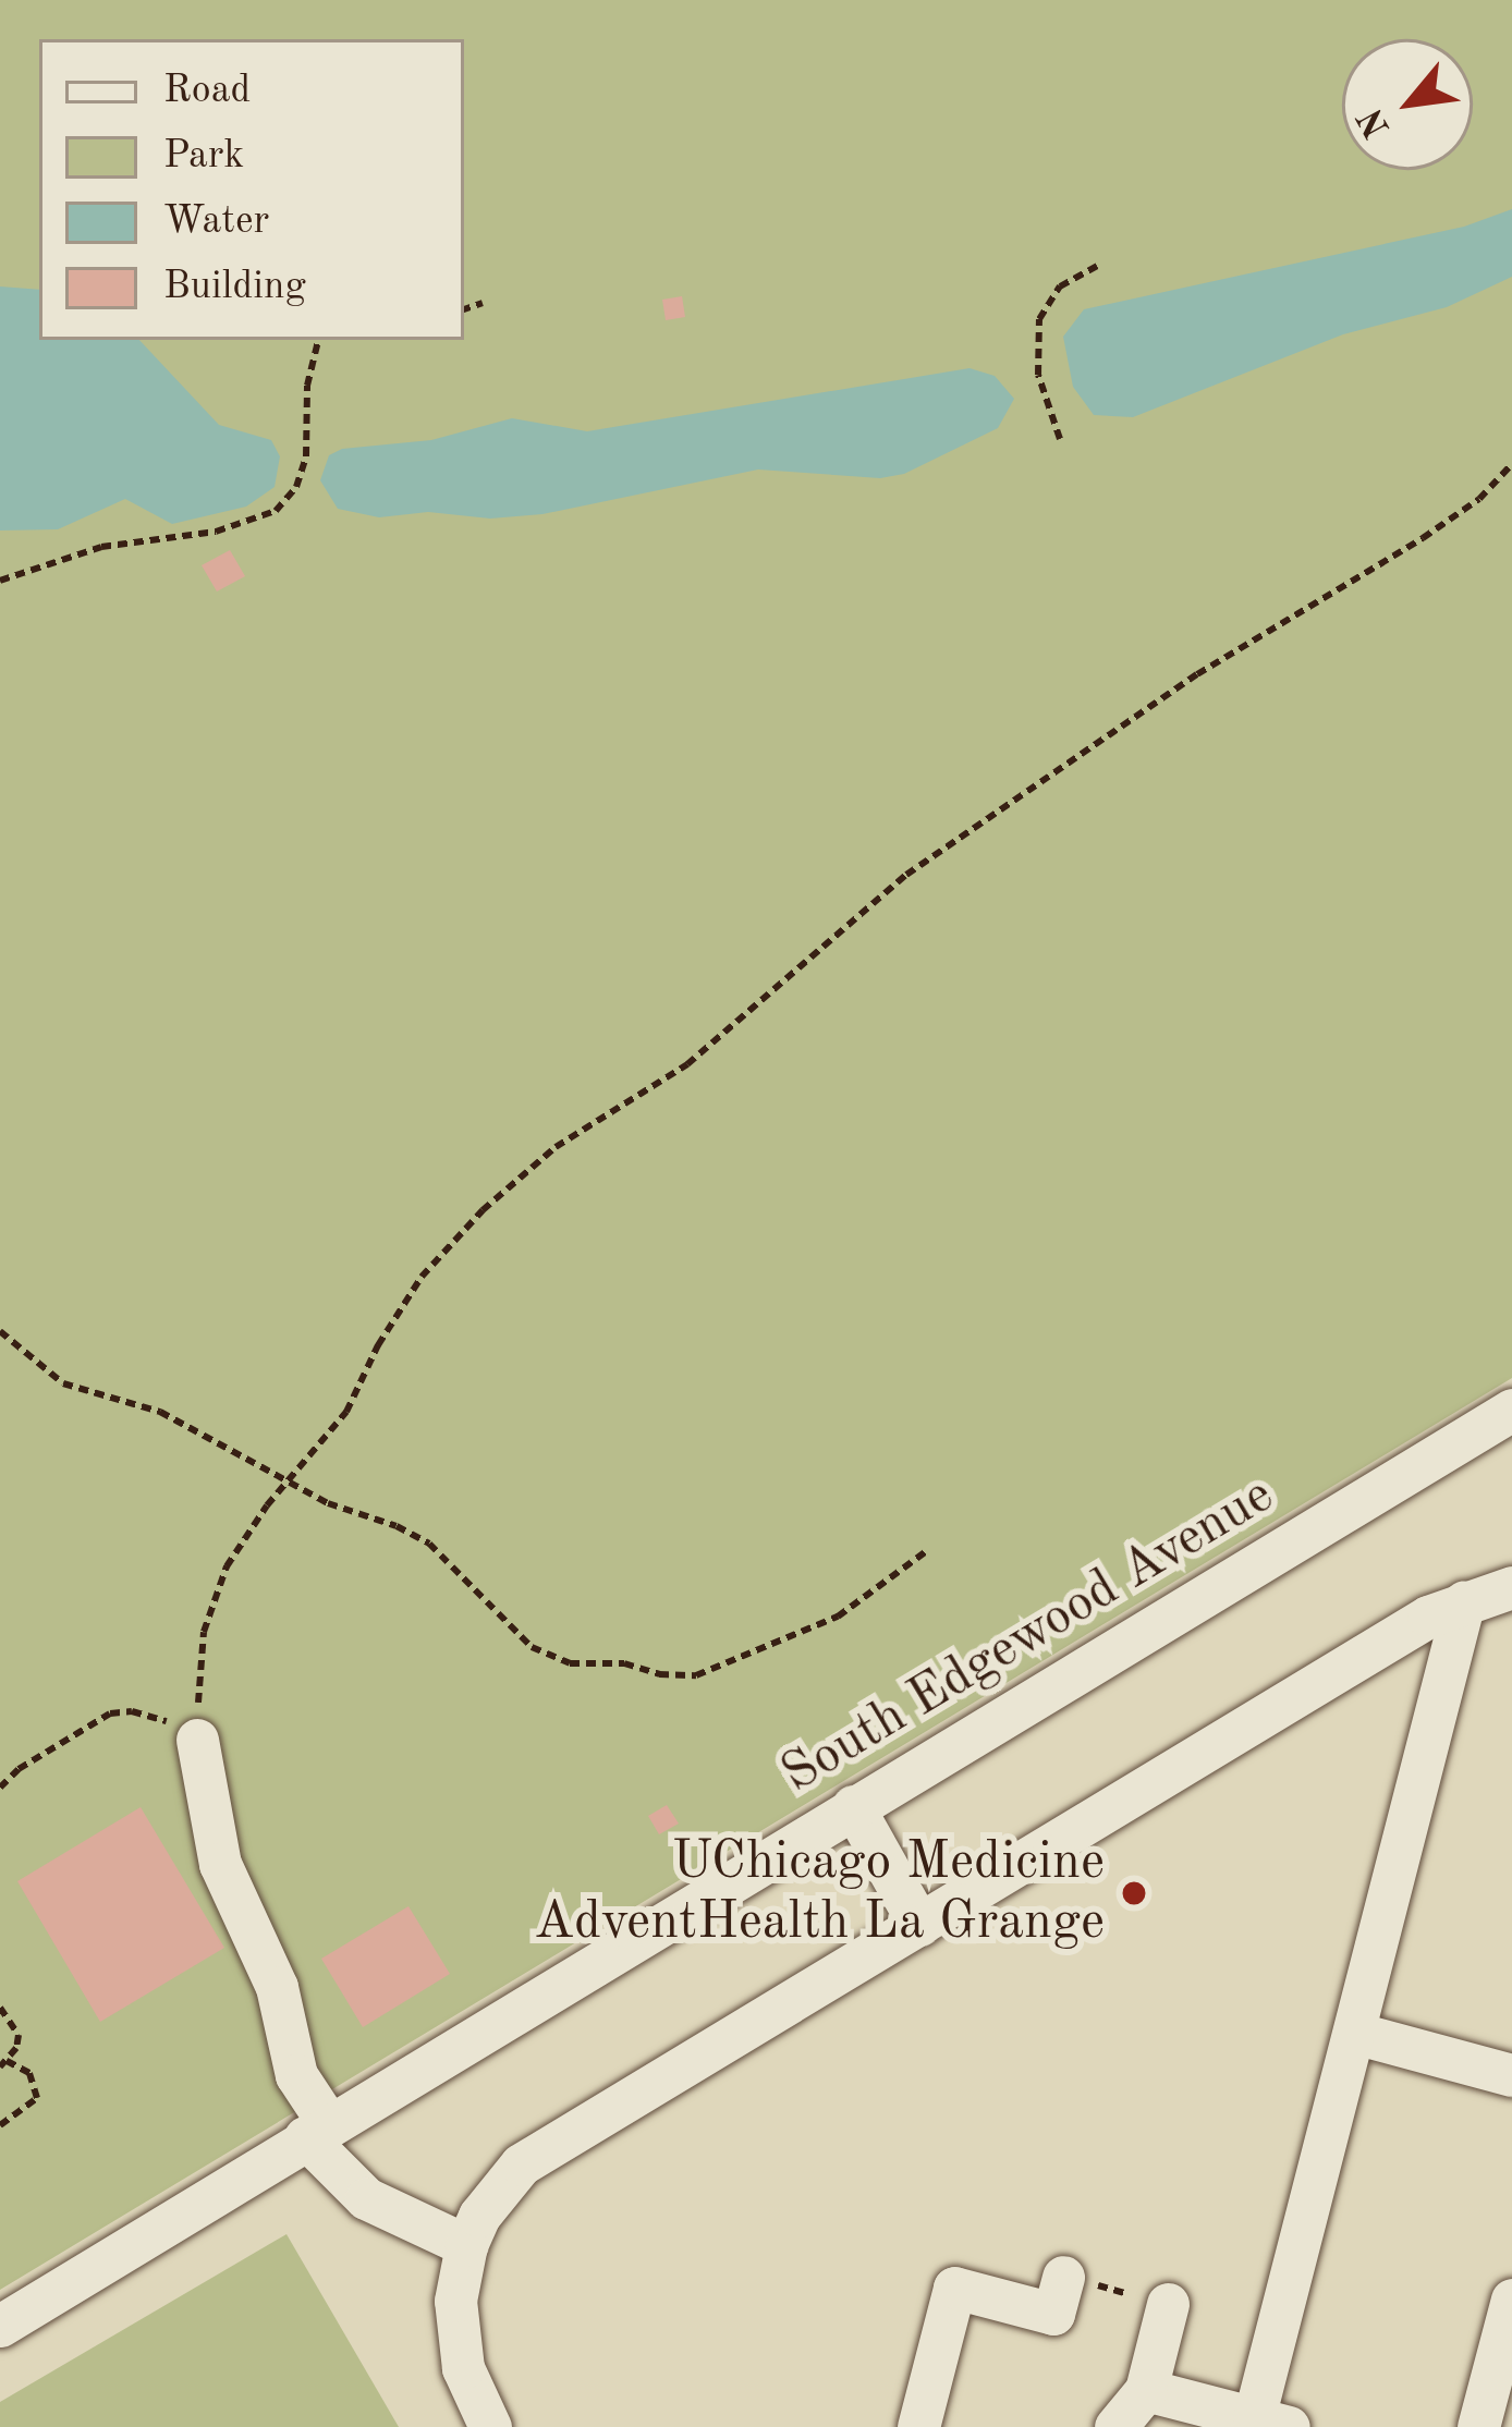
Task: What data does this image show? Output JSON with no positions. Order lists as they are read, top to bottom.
{
  "streets": {
    "street": ["South Edgewood Avenue"]
  },
  "places": ["UChicago Medicine AdventHealth La Grange"],
  "legend": [
    "Road",
    "Park",
    "Water",
    "Building"
  ],
  "north": "bottom left"
}
